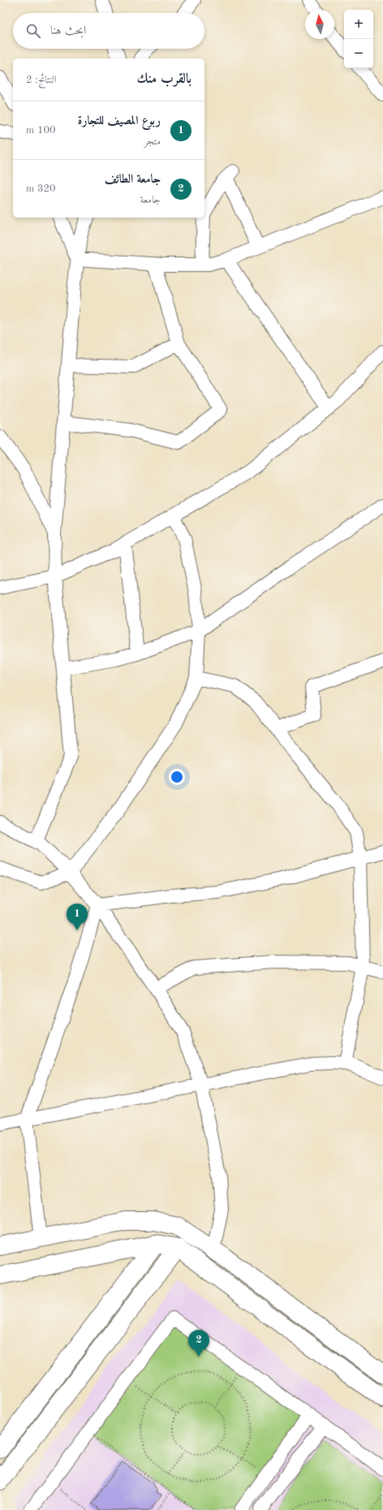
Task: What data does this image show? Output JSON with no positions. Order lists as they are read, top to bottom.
{
  "north": "top",
  "page": {
    "map_buttons": ["+", "−"],
    "search": "ابحث هنا",
    "heading": ["بالقرب منك", "النتائج: 2"],
    "list": [
      {
        "mark": "1",
        "name": "ربوع المصيف للتجارة",
        "note": "متجر",
        "value": "100 m"
      },
      {
        "mark": "2",
        "name": "جامعة الطائف",
        "note": "جامعة",
        "value": "320 m"
      }
    ],
    "pins": ["1", "2"]
  }
}
